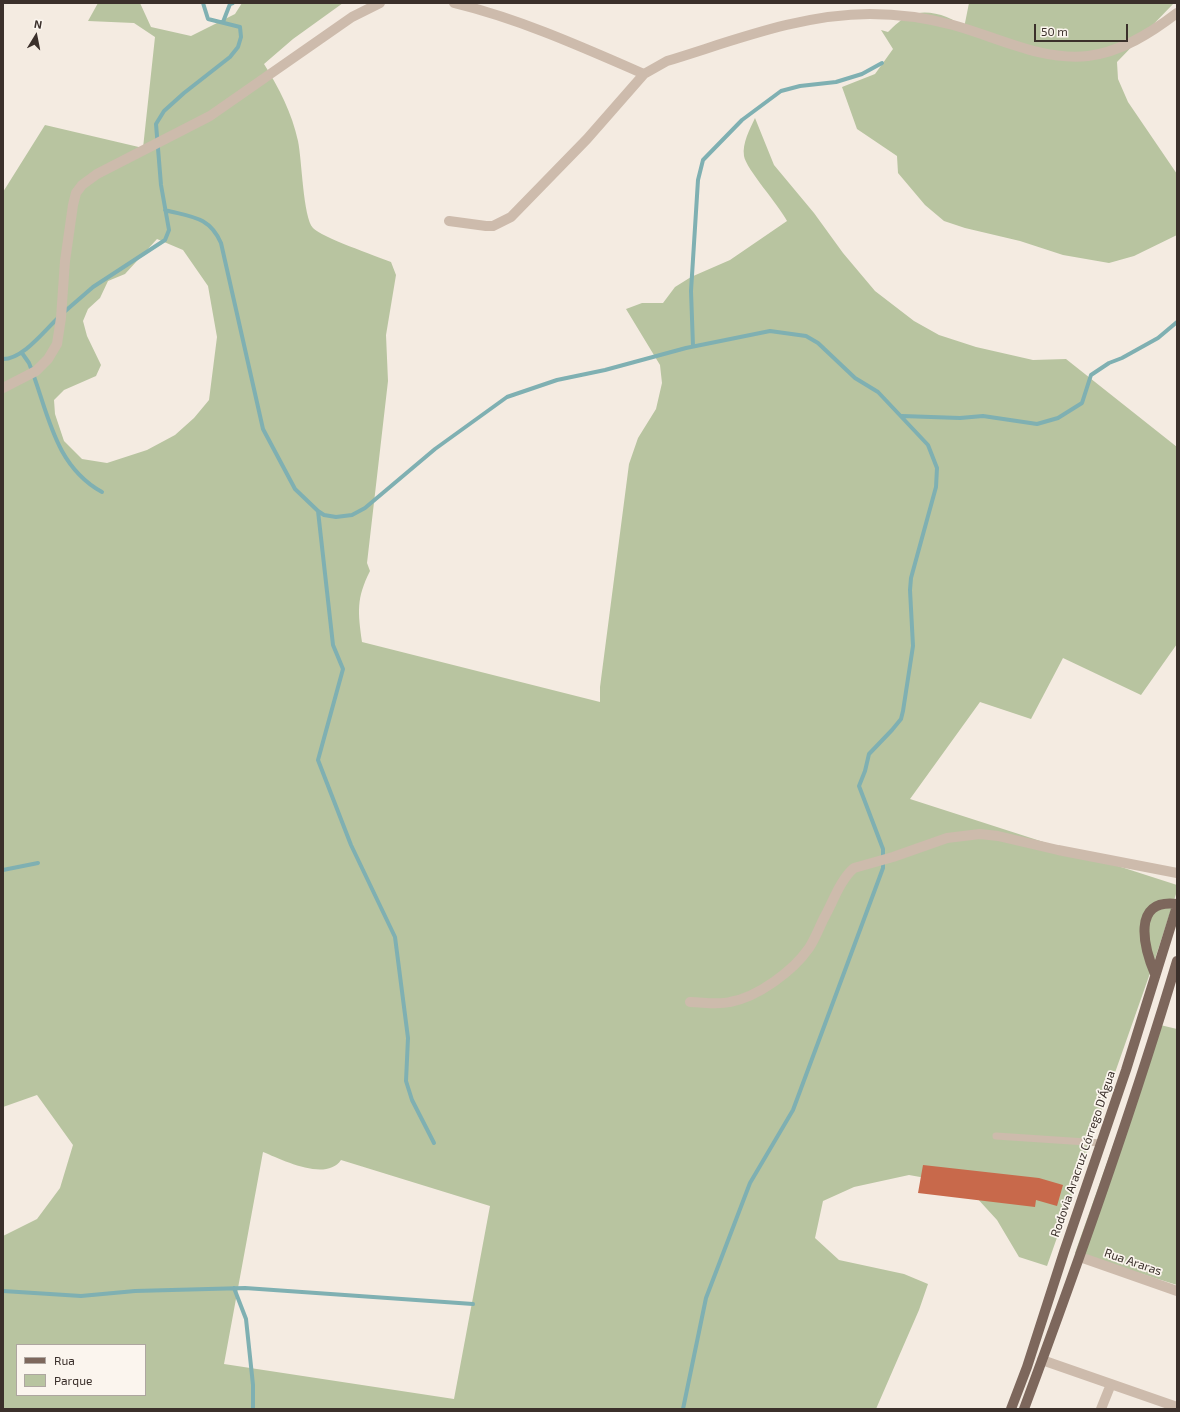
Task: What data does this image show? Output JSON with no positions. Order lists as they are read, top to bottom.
{
  "streets": {
    "main road": ["Rodovia Aracruz Córrego D'Água"],
    "street": ["Rua Araras"]
  },
  "legend": ["Rua", "Parque"],
  "scale_bar": "50 m",
  "north": "top"
}
